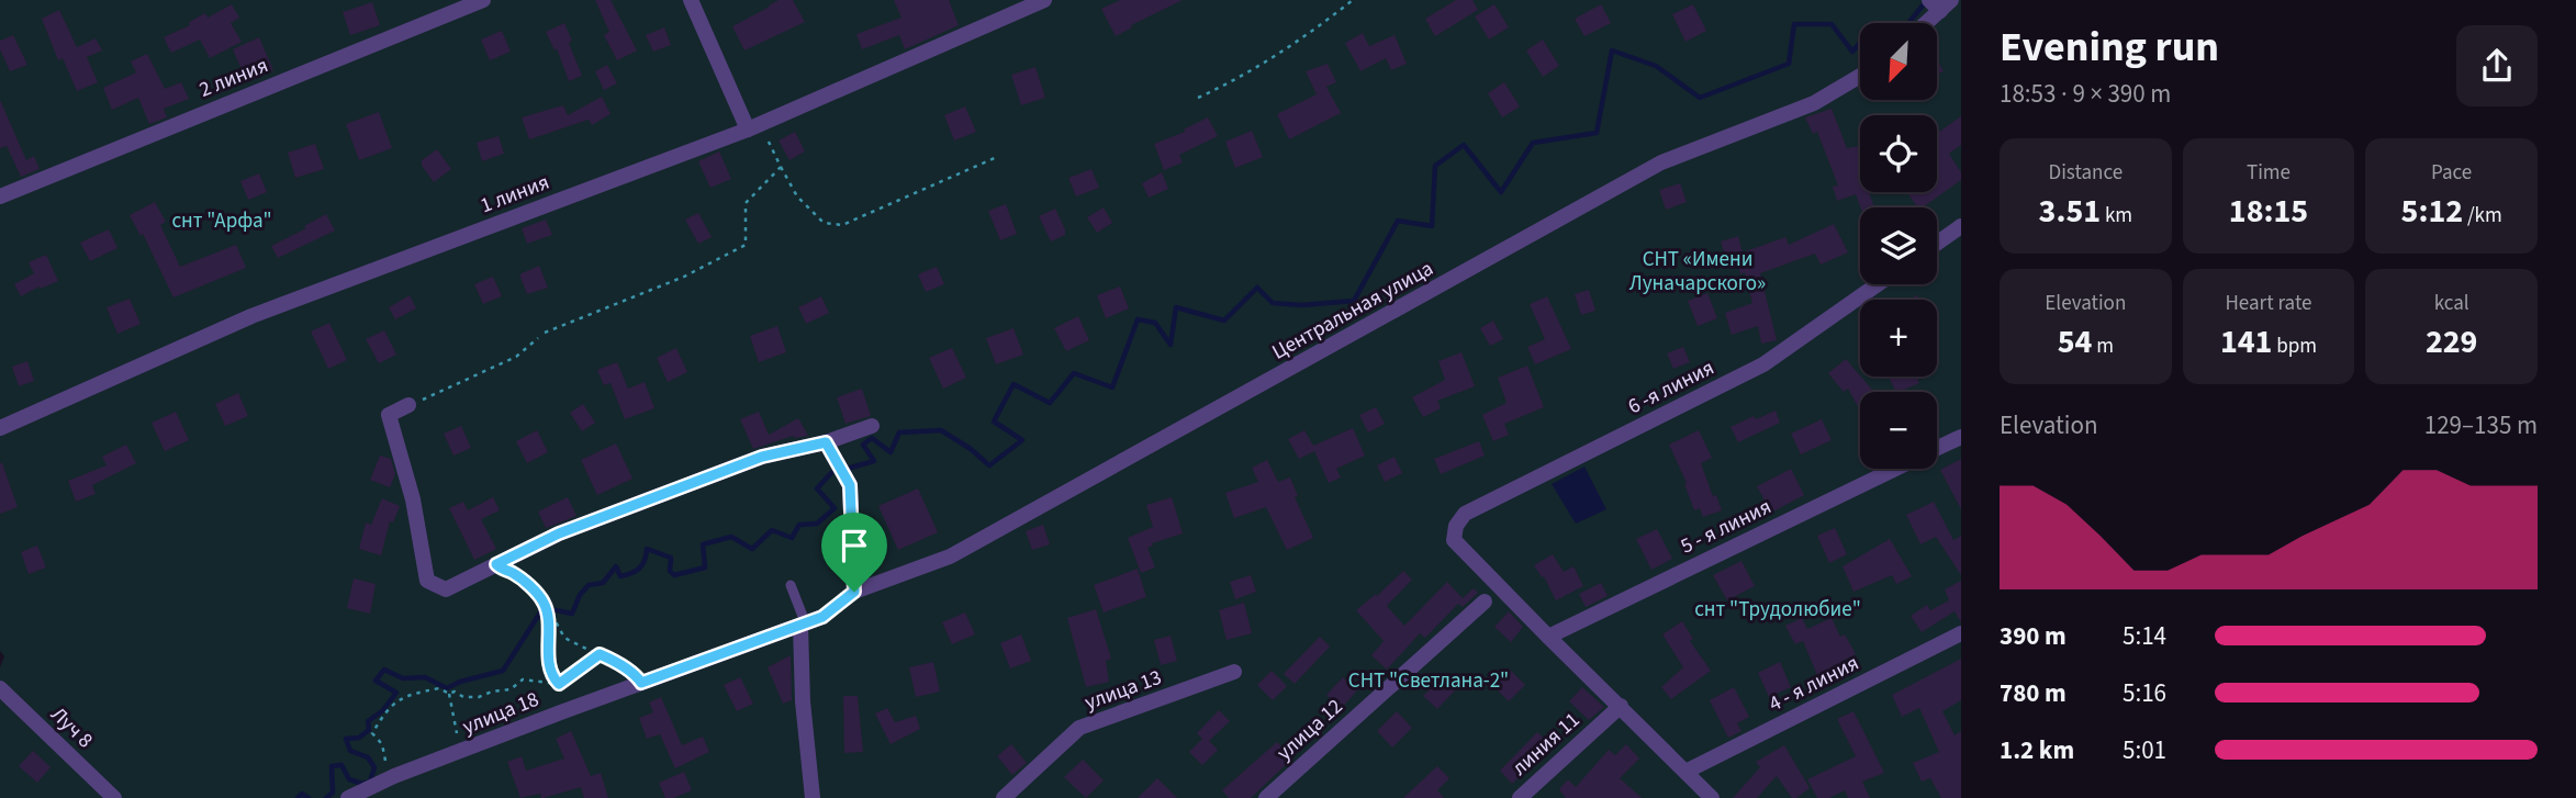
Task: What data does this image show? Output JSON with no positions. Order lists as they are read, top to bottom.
{
  "streets": {
    "street": [
      "2 линия",
      "1 линия",
      "Центральная улица",
      "6 -я линия",
      "5 - я линия",
      "4 - я линия",
      "улица 13",
      "улица 18",
      "Луч 8",
      "улица 12",
      "линия 11"
    ]
  },
  "crossings": [
    ["6 -я линия", "5 - я линия"]
  ],
  "parks": [
    "снт \"Арфа\"",
    "СНТ «Имени Луначарского»",
    "снт \"Трудолюбие\"",
    "СНТ \"Светлана-2\""
  ],
  "north": "bottom left",
  "page": {
    "heading": ["Evening run", "18:53 · 9 × 390 m"],
    "map_buttons": ["+", "−"],
    "stats": [
      ["Distance", "3.51 km"],
      ["Time", "18:15"],
      ["Pace", "5:12 /km"],
      ["Elevation", "54 m"],
      ["Heart rate", "141 bpm"],
      ["kcal", "229"]
    ],
    "chart": ["Elevation", "129–135 m"],
    "list": [
      {
        "name": "390 m",
        "note": "5:14"
      },
      {
        "name": "780 m",
        "note": "5:16"
      },
      {
        "name": "1.2 km",
        "note": "5:01"
      }
    ]
  }
}
